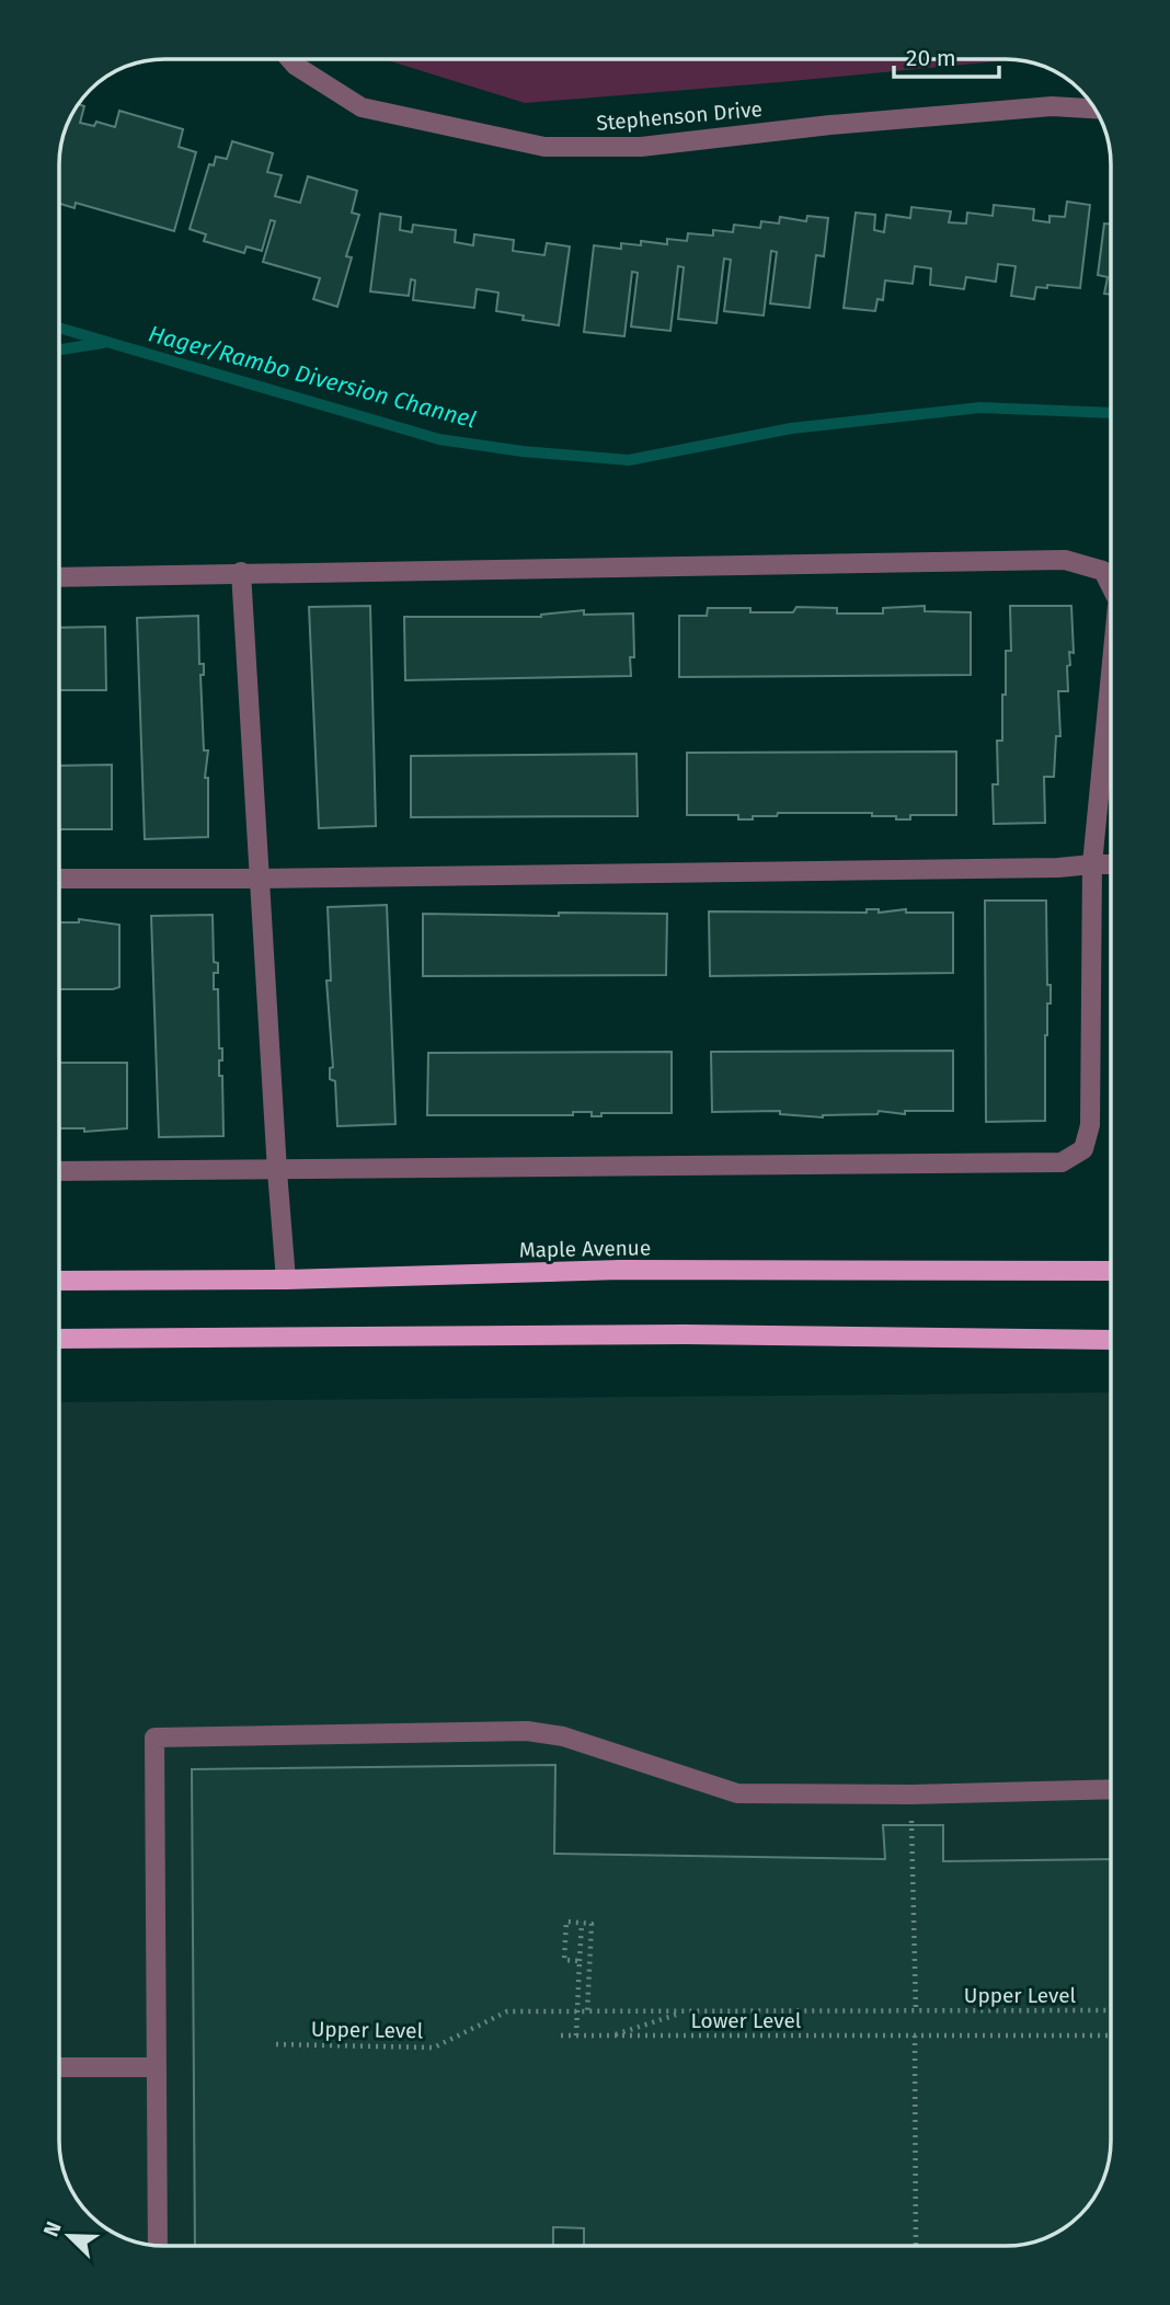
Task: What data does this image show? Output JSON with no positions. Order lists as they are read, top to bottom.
{
  "streets": {
    "main road": ["Maple Avenue"],
    "street": ["Stephenson Drive"],
    "path": ["Upper Level", "Lower Level"]
  },
  "water": ["Hager/Rambo Diversion Channel"],
  "scale_bar": "20 m",
  "north": "top left"
}
